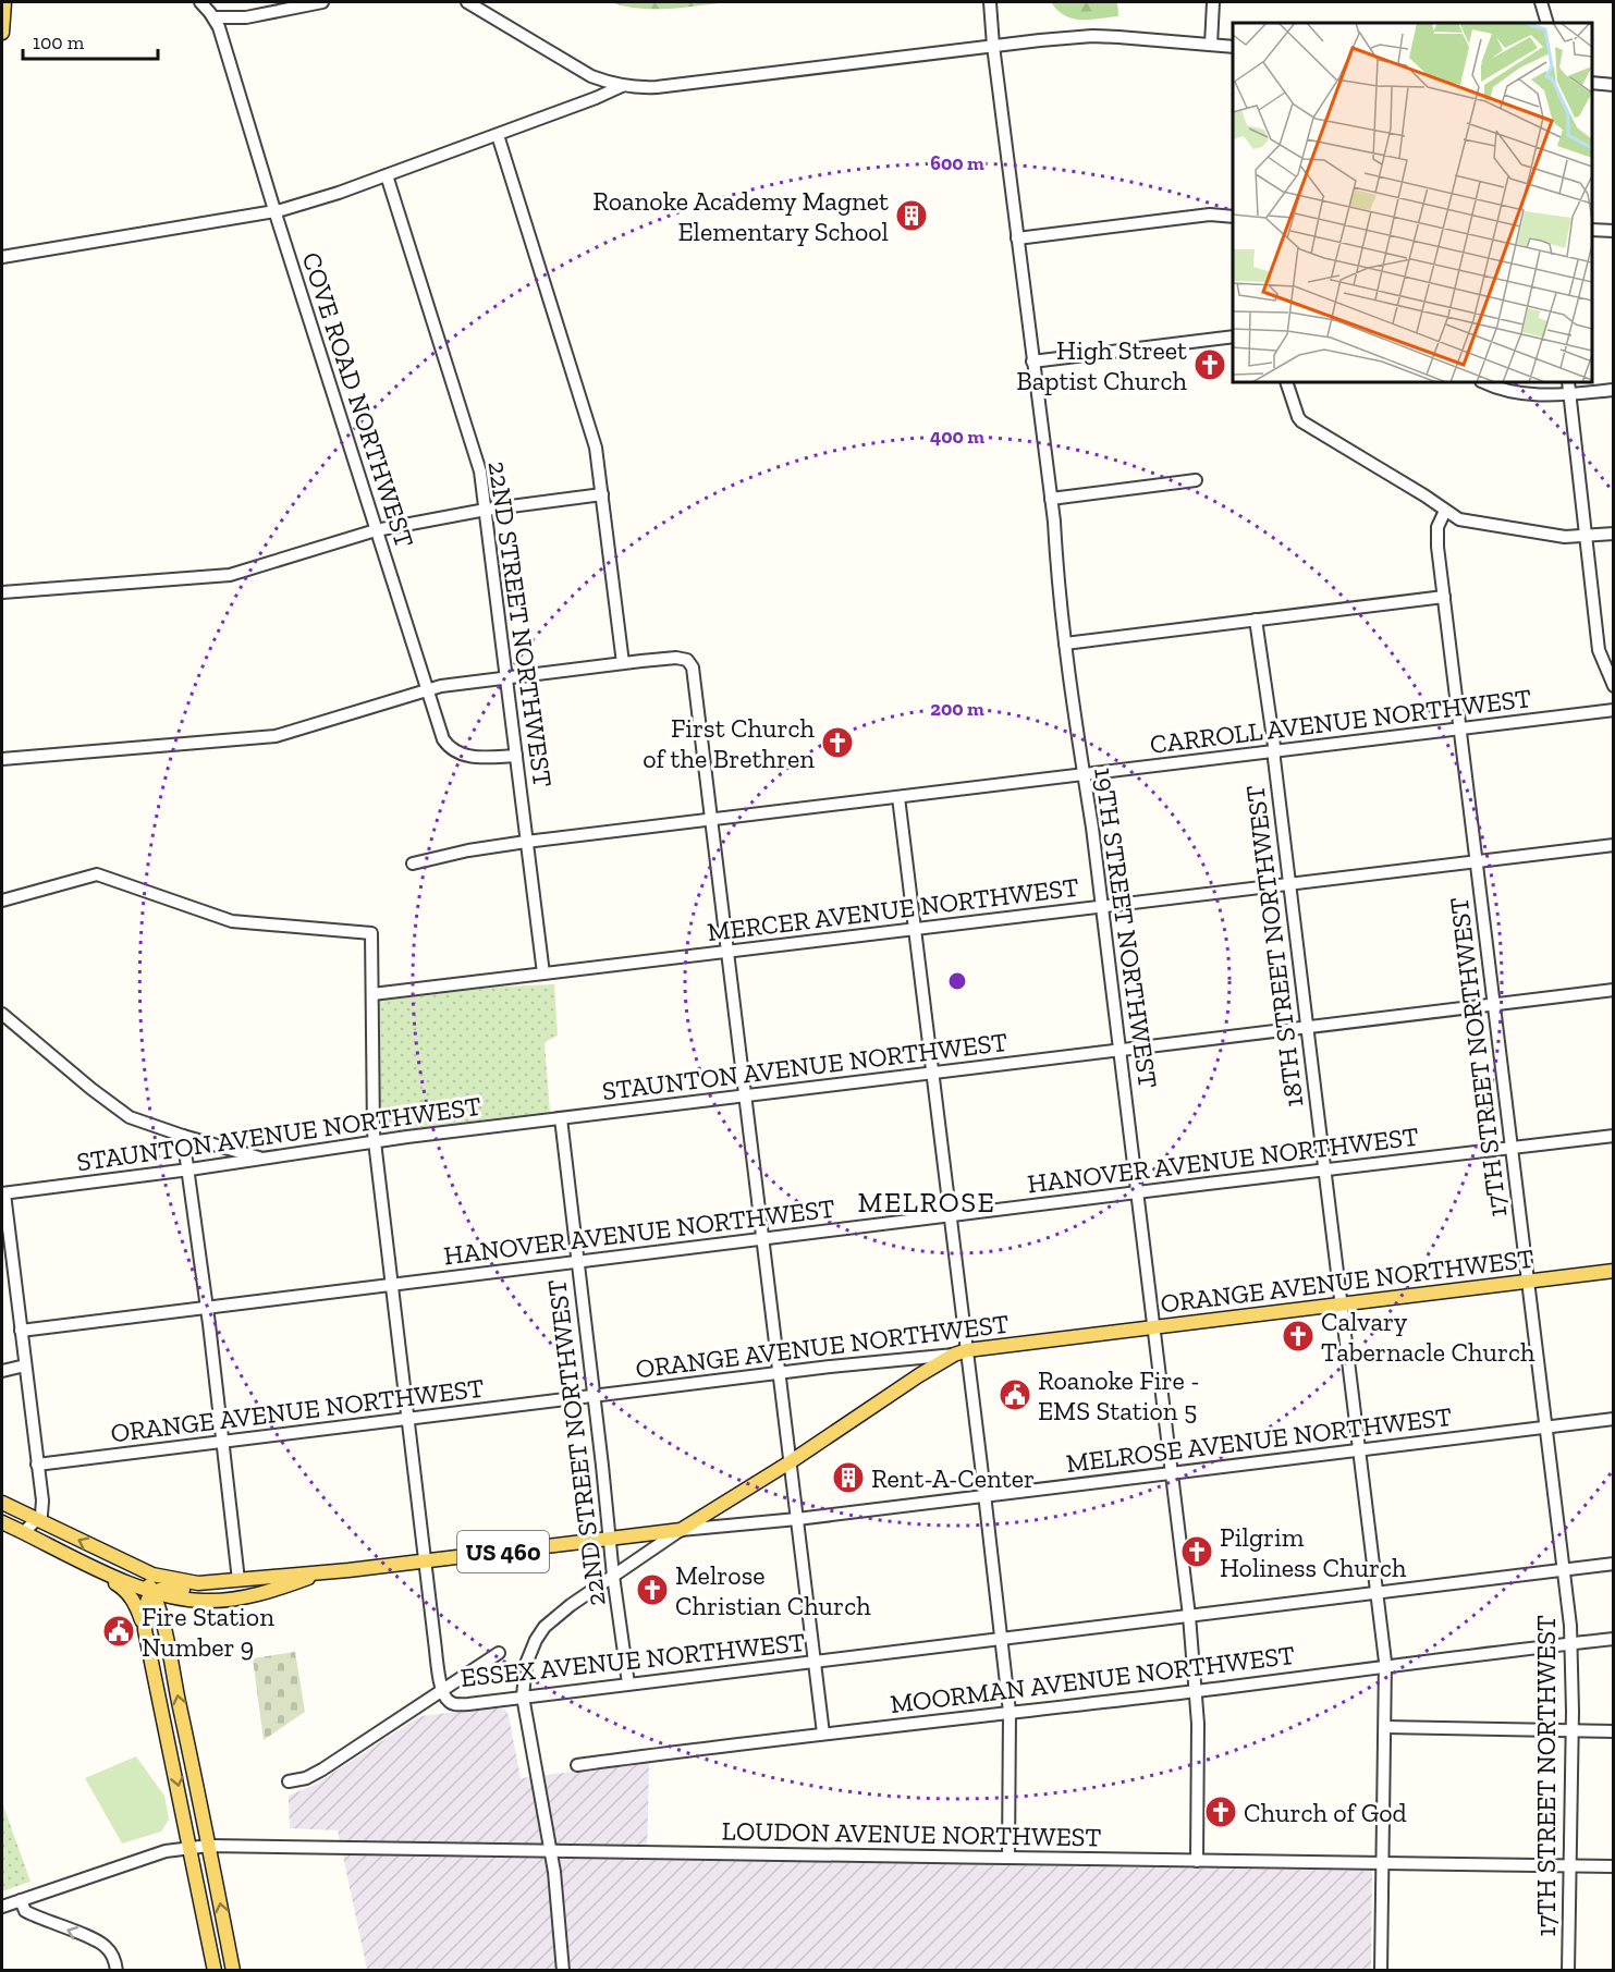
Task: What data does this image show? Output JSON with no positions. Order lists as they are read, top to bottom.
{
  "streets": {
    "main road": ["ORANGE AVENUE NORTHWEST", "MELROSE AVENUE NORTHWEST", "US 460"],
    "street": [
      "COVE ROAD NORTHWEST",
      "22ND STREET NORTHWEST",
      "CARROLL AVENUE NORTHWEST",
      "MERCER AVENUE NORTHWEST",
      "19TH STREET NORTHWEST",
      "18TH STREET NORTHWEST",
      "17TH STREET NORTHWEST",
      "STAUNTON AVENUE NORTHWEST",
      "HANOVER AVENUE NORTHWEST",
      "ESSEX AVENUE NORTHWEST",
      "MOORMAN AVENUE NORTHWEST",
      "LOUDON AVENUE NORTHWEST"
    ]
  },
  "crossings": [
    ["COVE ROAD NORTHWEST", "22ND STREET NORTHWEST"],
    ["22ND STREET NORTHWEST", "CARROLL AVENUE NORTHWEST"],
    ["22ND STREET NORTHWEST", "MERCER AVENUE NORTHWEST"],
    ["22ND STREET NORTHWEST", "STAUNTON AVENUE NORTHWEST"],
    ["22ND STREET NORTHWEST", "HANOVER AVENUE NORTHWEST"],
    ["22ND STREET NORTHWEST", "ORANGE AVENUE NORTHWEST"],
    ["22ND STREET NORTHWEST", "MELROSE AVENUE NORTHWEST"],
    ["22ND STREET NORTHWEST", "US 460"],
    ["22ND STREET NORTHWEST", "ESSEX AVENUE NORTHWEST"],
    ["22ND STREET NORTHWEST", "LOUDON AVENUE NORTHWEST"],
    ["CARROLL AVENUE NORTHWEST", "19TH STREET NORTHWEST"],
    ["CARROLL AVENUE NORTHWEST", "18TH STREET NORTHWEST"],
    ["CARROLL AVENUE NORTHWEST", "17TH STREET NORTHWEST"],
    ["MERCER AVENUE NORTHWEST", "19TH STREET NORTHWEST"],
    ["MERCER AVENUE NORTHWEST", "18TH STREET NORTHWEST"],
    ["MERCER AVENUE NORTHWEST", "17TH STREET NORTHWEST"],
    ["19TH STREET NORTHWEST", "STAUNTON AVENUE NORTHWEST"],
    ["19TH STREET NORTHWEST", "HANOVER AVENUE NORTHWEST"],
    ["19TH STREET NORTHWEST", "ORANGE AVENUE NORTHWEST"],
    ["19TH STREET NORTHWEST", "MELROSE AVENUE NORTHWEST"],
    ["19TH STREET NORTHWEST", "ESSEX AVENUE NORTHWEST"],
    ["19TH STREET NORTHWEST", "MOORMAN AVENUE NORTHWEST"],
    ["19TH STREET NORTHWEST", "LOUDON AVENUE NORTHWEST"],
    ["18TH STREET NORTHWEST", "STAUNTON AVENUE NORTHWEST"],
    ["18TH STREET NORTHWEST", "HANOVER AVENUE NORTHWEST"],
    ["18TH STREET NORTHWEST", "ORANGE AVENUE NORTHWEST"],
    ["18TH STREET NORTHWEST", "MELROSE AVENUE NORTHWEST"],
    ["18TH STREET NORTHWEST", "ESSEX AVENUE NORTHWEST"],
    ["18TH STREET NORTHWEST", "MOORMAN AVENUE NORTHWEST"],
    ["18TH STREET NORTHWEST", "LOUDON AVENUE NORTHWEST"],
    ["17TH STREET NORTHWEST", "STAUNTON AVENUE NORTHWEST"],
    ["17TH STREET NORTHWEST", "HANOVER AVENUE NORTHWEST"],
    ["17TH STREET NORTHWEST", "ORANGE AVENUE NORTHWEST"],
    ["17TH STREET NORTHWEST", "MELROSE AVENUE NORTHWEST"],
    ["17TH STREET NORTHWEST", "ESSEX AVENUE NORTHWEST"],
    ["17TH STREET NORTHWEST", "MOORMAN AVENUE NORTHWEST"],
    ["17TH STREET NORTHWEST", "LOUDON AVENUE NORTHWEST"],
    ["ORANGE AVENUE NORTHWEST", "US 460"],
    ["MELROSE AVENUE NORTHWEST", "US 460"]
  ],
  "districts": ["MELROSE"],
  "places": {
    "building": ["Roanoke Academy Magnet Elementary School", "Rent-A-Center"],
    "church": [
      "High Street Baptist Church",
      "First Church of the Brethren",
      "Calvary Tabernacle Church",
      "Pilgrim Holiness Church",
      "Melrose Christian Church",
      "Church of God"
    ],
    "public building": ["Roanoke Fire - EMS Station 5", "Fire Station Number 9"]
  },
  "scale_bar": "100 m",
  "rings": ["600 m", "400 m", "200 m"]
}
